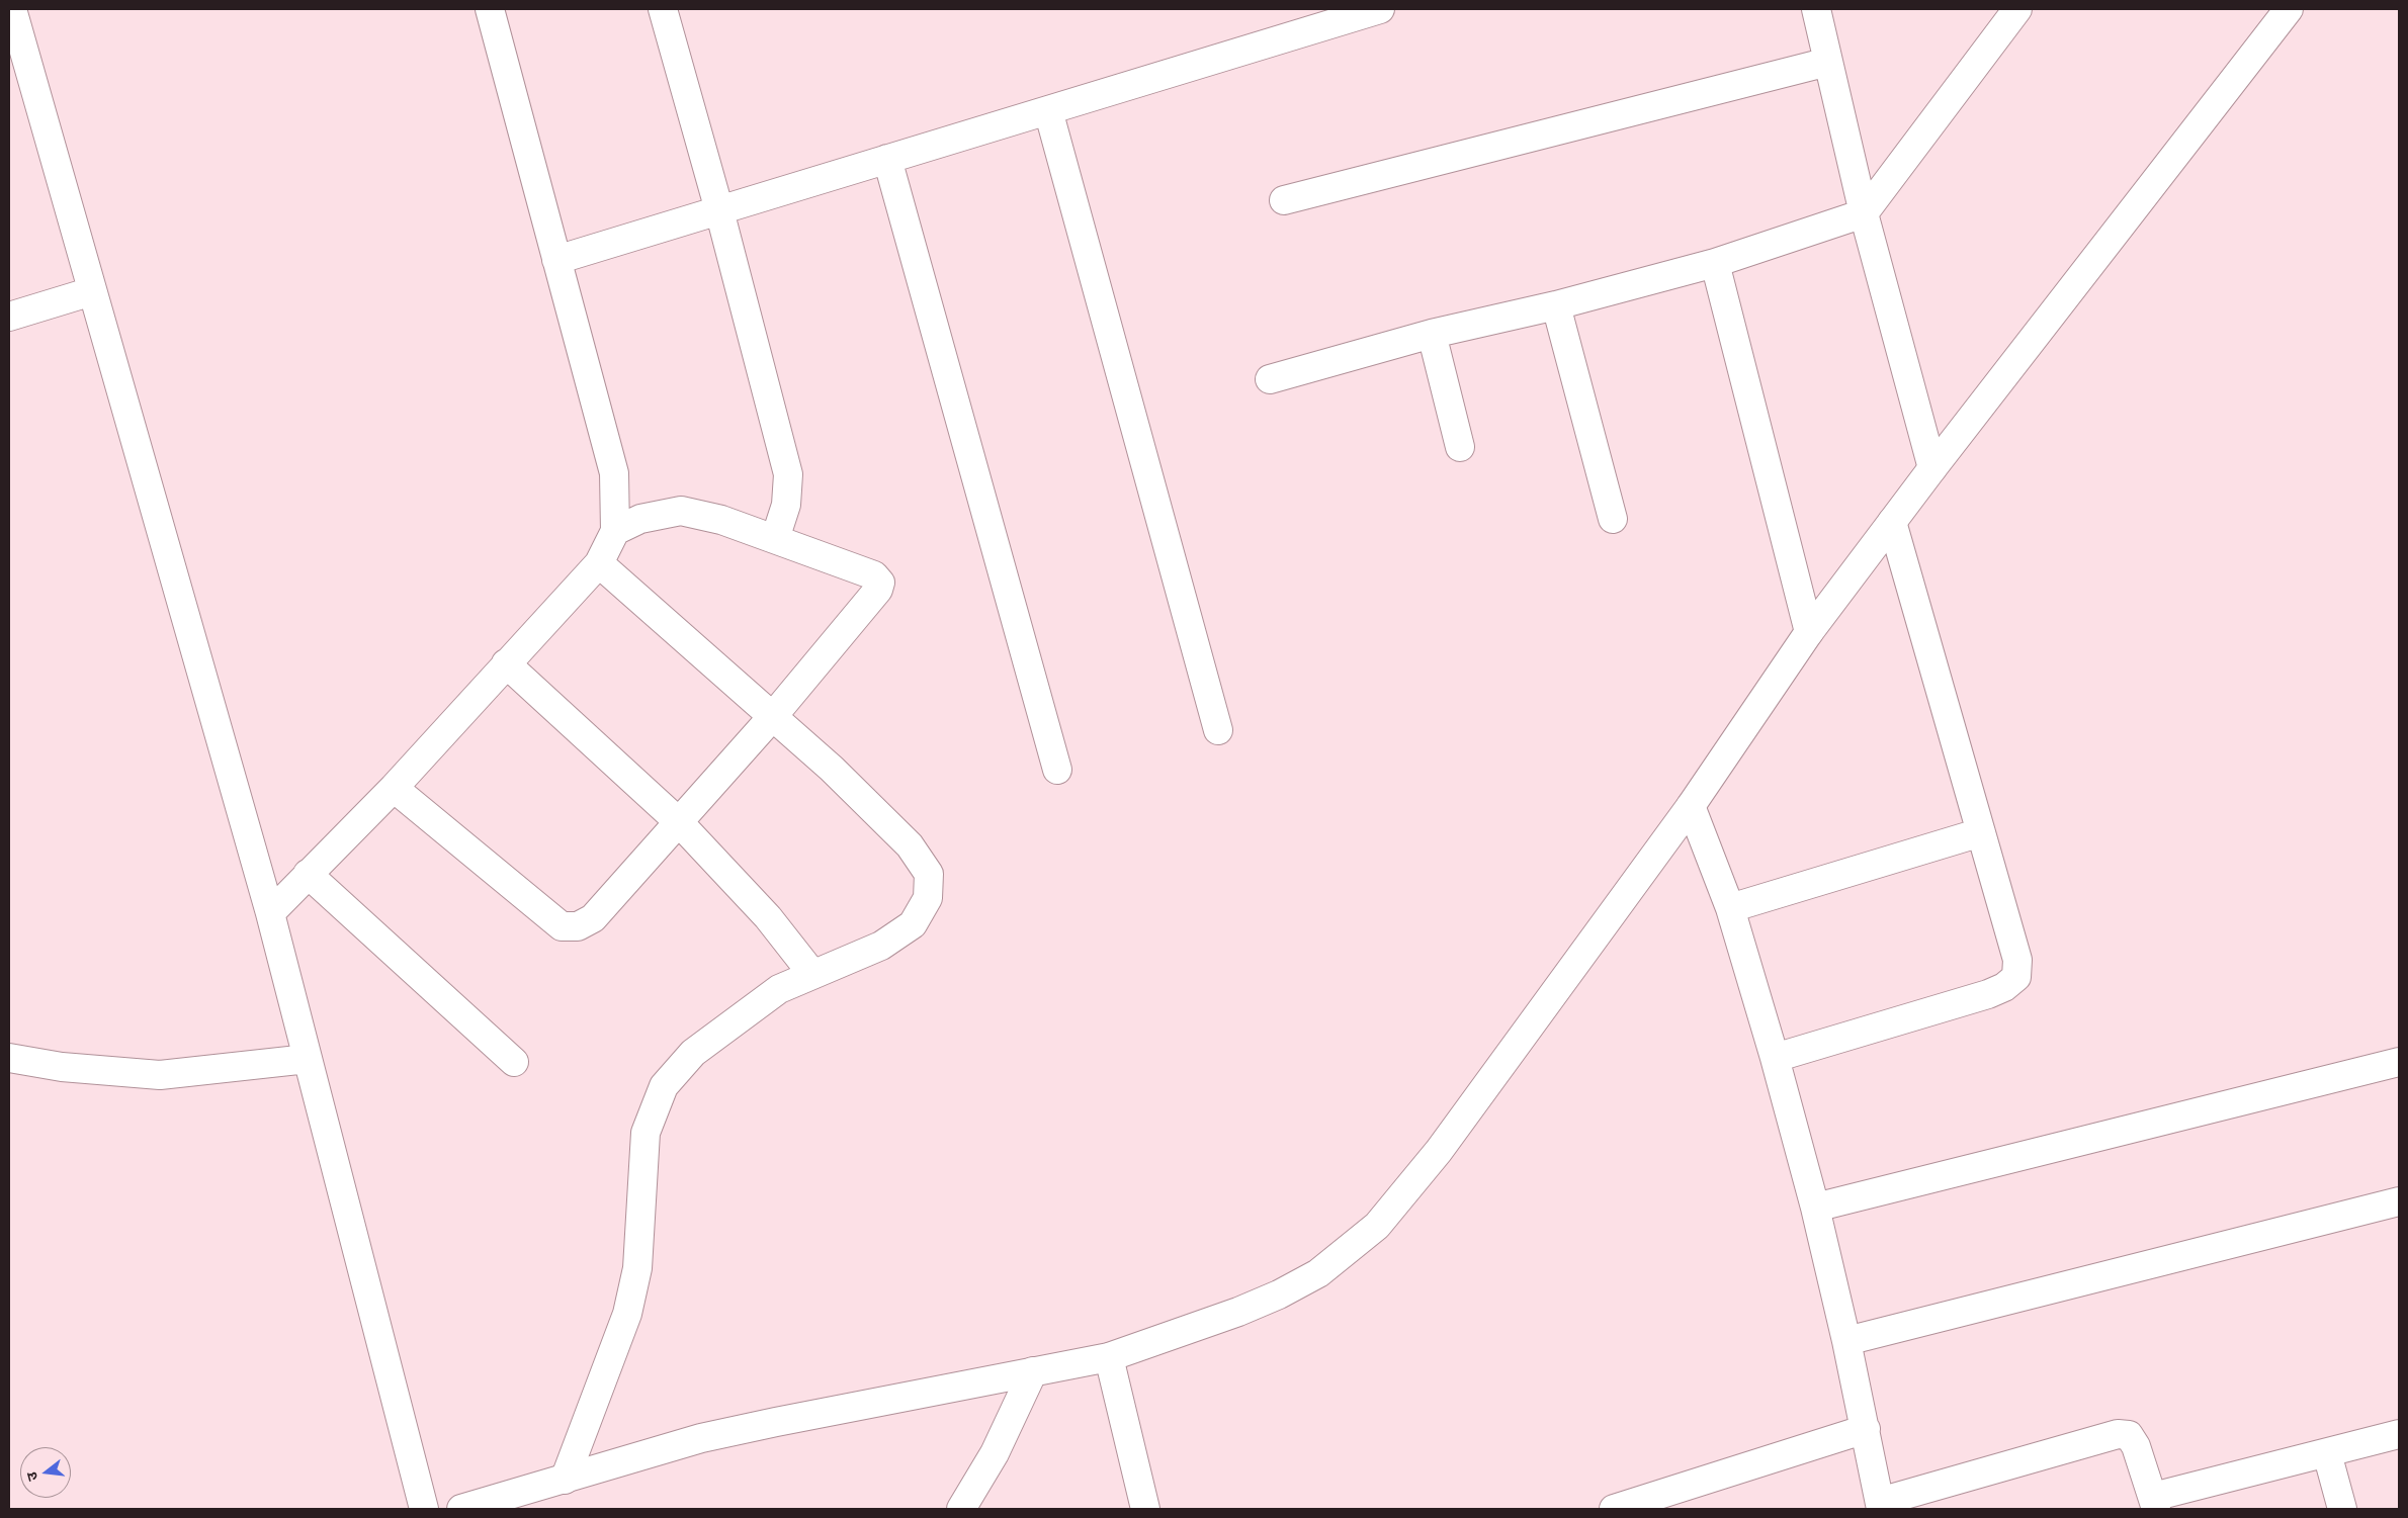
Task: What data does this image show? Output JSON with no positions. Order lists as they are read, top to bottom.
{
  "north": "left"
}
